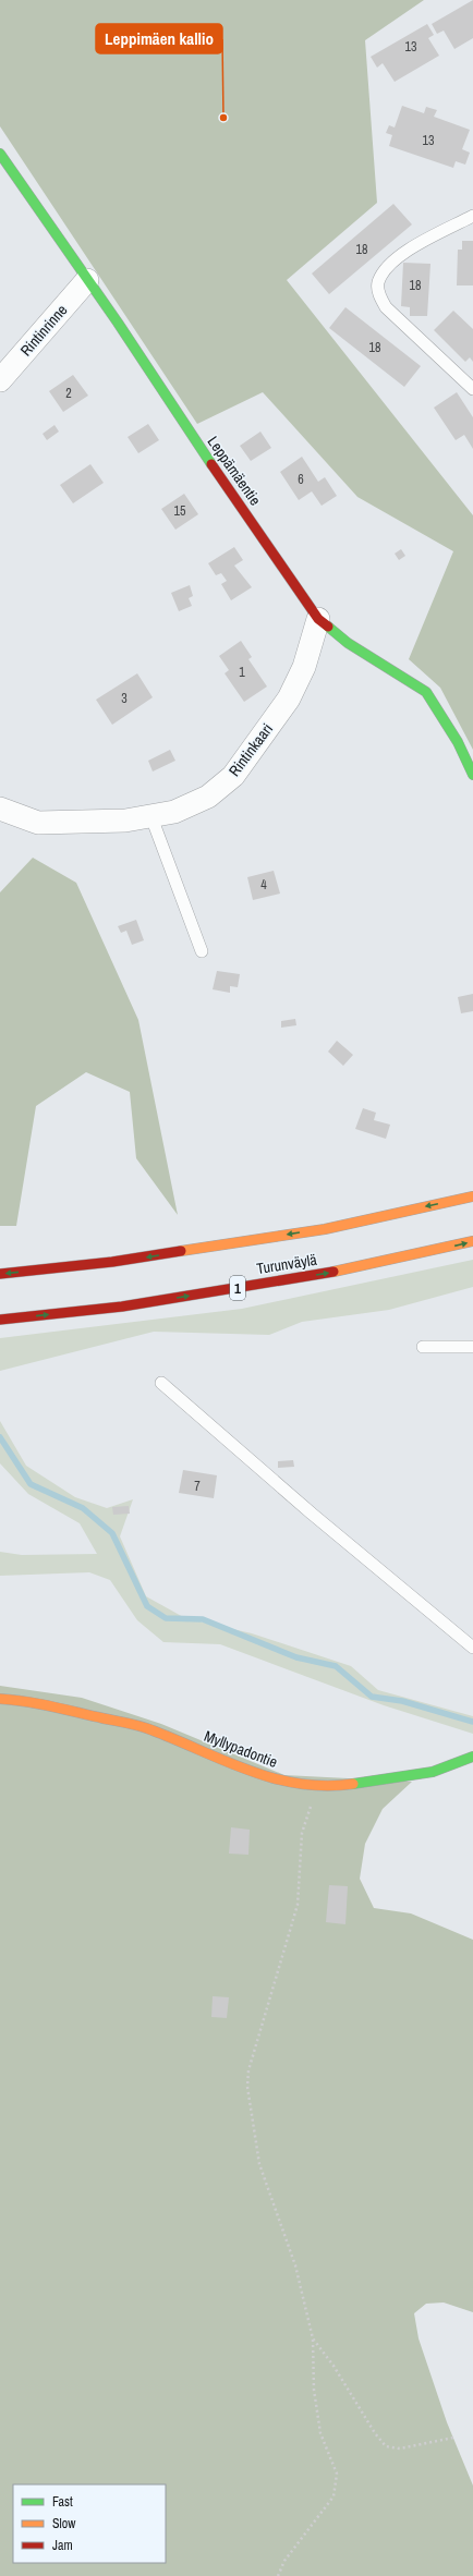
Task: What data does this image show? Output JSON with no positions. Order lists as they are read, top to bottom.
{
  "streets": {
    "main road": [
      "Leppämäentie",
      "Turunväylä",
      "1",
      "Myllypadontie"
    ],
    "street": ["Rintinrinne", "Rintinkaari"]
  },
  "crossings": [
    ["Rintinrinne", "Leppämäentie"],
    ["Leppämäentie", "Rintinkaari"]
  ],
  "places": ["Leppimäen kallio"],
  "house_numbers": [
    "13",
    "13",
    "18",
    "18",
    "18",
    "2",
    "6",
    "15",
    "1",
    "3",
    "4",
    "7"
  ],
  "legend": ["Fast", "Slow", "Jam"]
}
